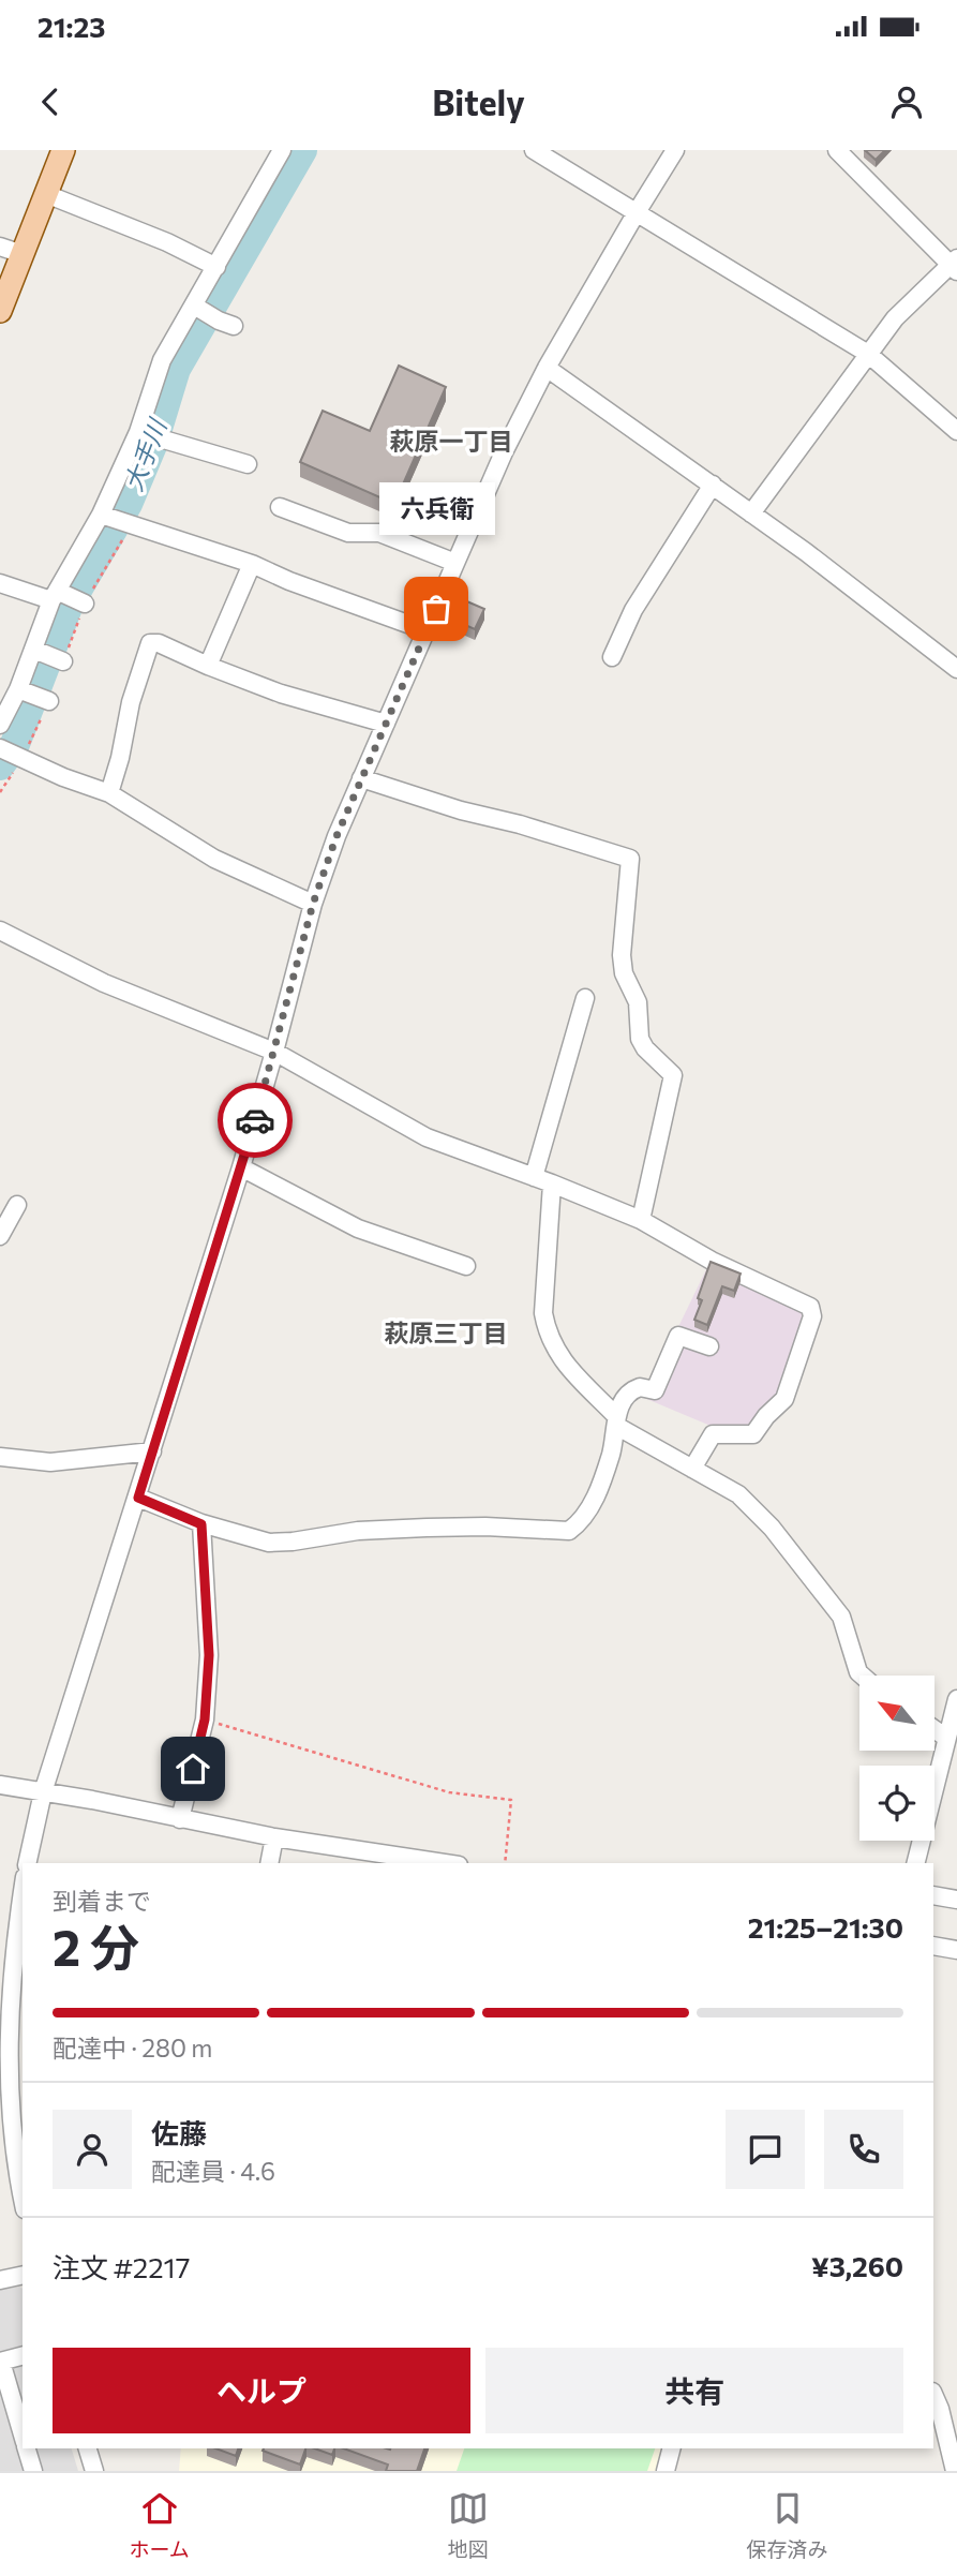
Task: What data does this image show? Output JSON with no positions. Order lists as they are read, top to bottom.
{
  "districts": ["萩原一丁目", "萩原三丁目"],
  "water": ["大手川"],
  "places": ["六兵衛"],
  "north": "top left",
  "page": {
    "status": "21:23",
    "header": "Bitely",
    "bubble": "六兵衛",
    "heading": ["2 分", "到着まで", "21:25–21:30"],
    "panel": [
      "佐藤",
      "配達員 · 4.6",
      "注文 #2217",
      "¥3,260"
    ],
    "bar": "配達中 · 280 m",
    "buttons": ["ヘルプ", "共有"],
    "tabs": ["ホーム", "地図", "保存済み"]
  }
}
